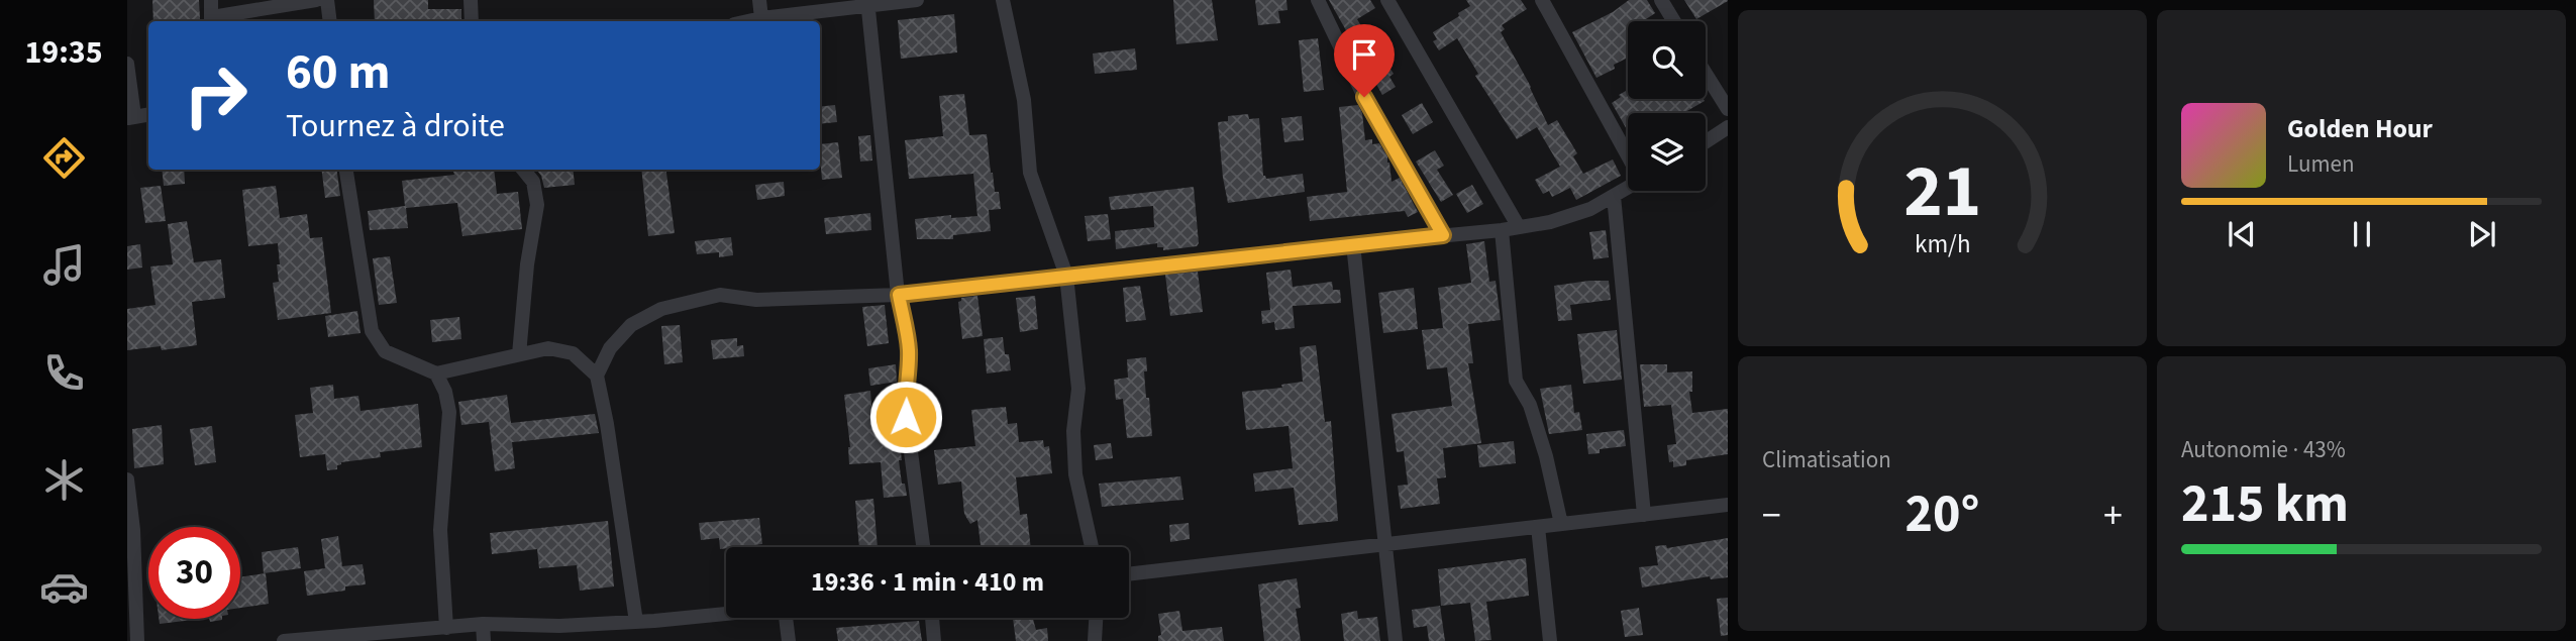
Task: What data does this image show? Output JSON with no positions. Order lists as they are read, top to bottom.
{
  "page": {
    "tabs": "19:35",
    "turn": ["60 m", "Tournez à droite"],
    "song": ["Golden Hour", "Lumen"],
    "tile": [
      "Climatisation",
      ["Autonomie · 43%", "215 km"]
    ],
    "heat": ["−", "20°", "+"],
    "limit": "30",
    "trip": "19:36 · 1 min · 410 m",
    "gauge": ["21", "km/h"]
  }
}
